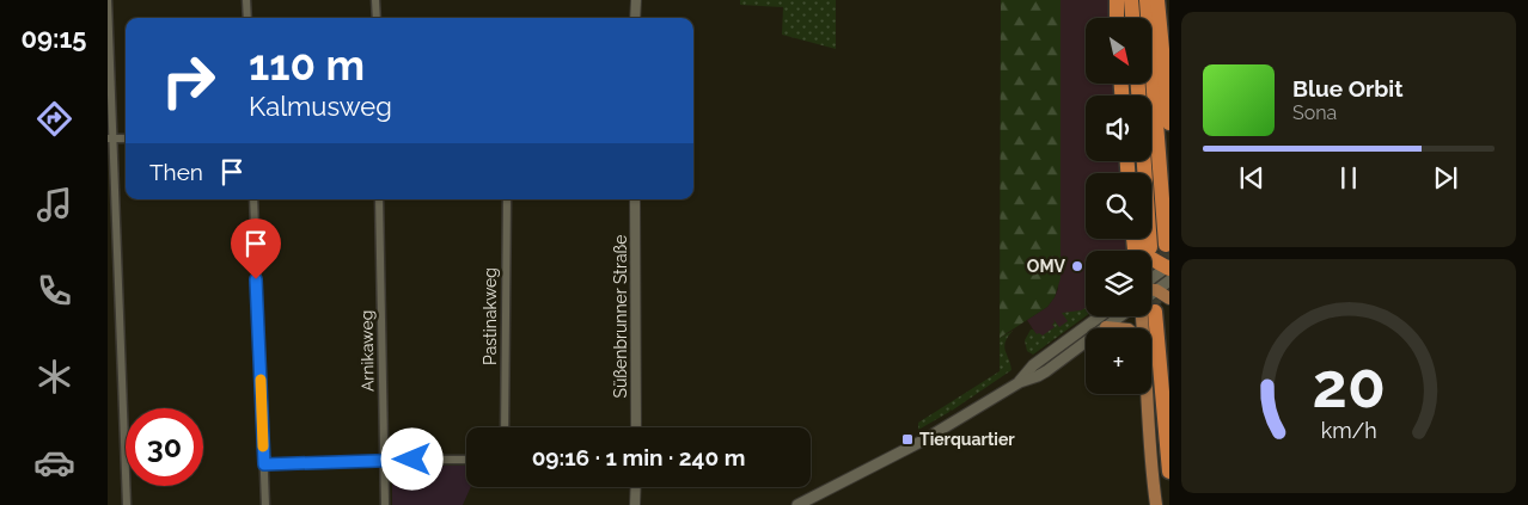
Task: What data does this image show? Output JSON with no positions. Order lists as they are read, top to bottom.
{
  "streets": {
    "street": ["Pastinakweg", "Süßenbrunner Straße", "Arnikaweg"]
  },
  "places": {
    "other": ["OMV"],
    "transit": ["Tierquartier"]
  },
  "north": "bottom right",
  "page": {
    "tabs": "09:15",
    "map_buttons": "+",
    "turn": ["110 m", "Kalmusweg"],
    "song": ["Blue Orbit", "Sona"],
    "then": "Then",
    "limit": "30",
    "trip": "09:16 · 1 min · 240 m",
    "gauge": ["20", "km/h"]
  }
}
